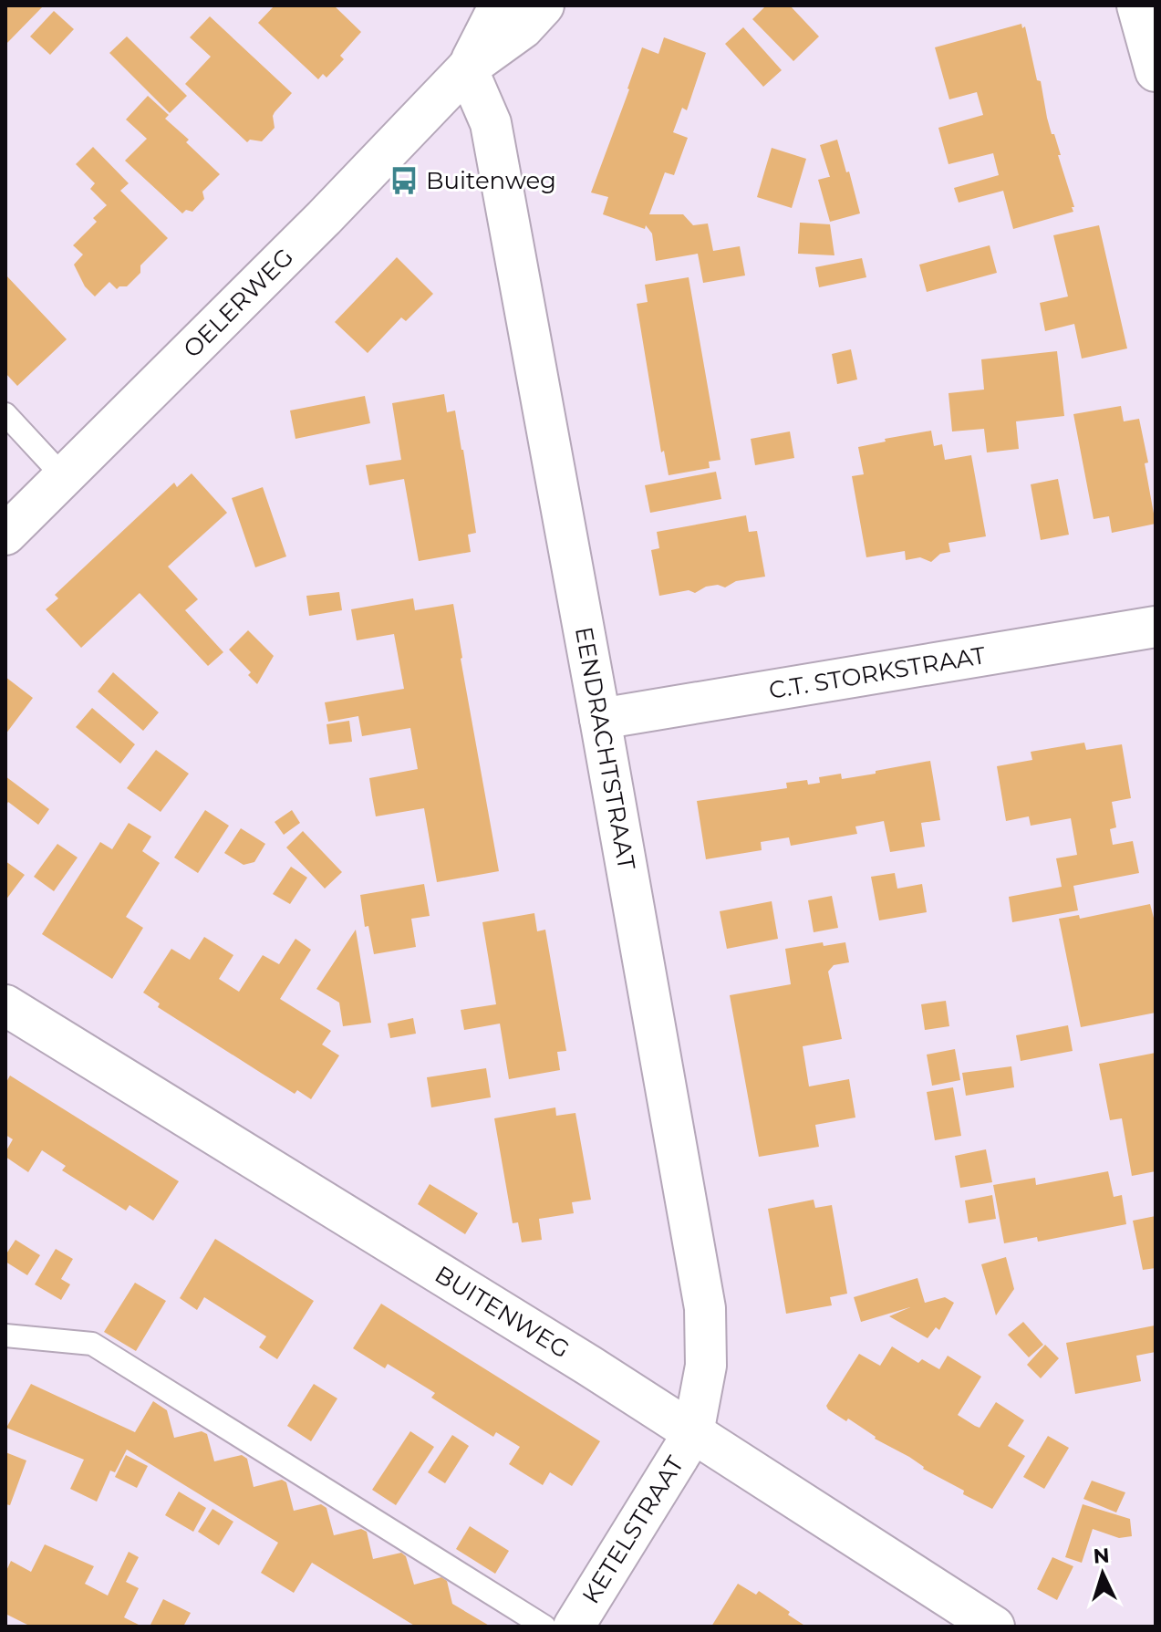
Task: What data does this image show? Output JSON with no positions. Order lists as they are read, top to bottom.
{
  "streets": {
    "street": [
      "OELERWEG",
      "C.T. STORKSTRAAT",
      "EENDRACHTSTRAAT",
      "BUITENWEG",
      "KETELSTRAAT"
    ]
  },
  "crossings": [
    ["OELERWEG", "EENDRACHTSTRAAT"],
    ["C.T. STORKSTRAAT", "EENDRACHTSTRAAT"],
    ["EENDRACHTSTRAAT", "BUITENWEG"],
    ["EENDRACHTSTRAAT", "KETELSTRAAT"],
    ["BUITENWEG", "KETELSTRAAT"]
  ],
  "places": {
    "bus stop": ["Buitenweg"]
  },
  "north": "top"
}
